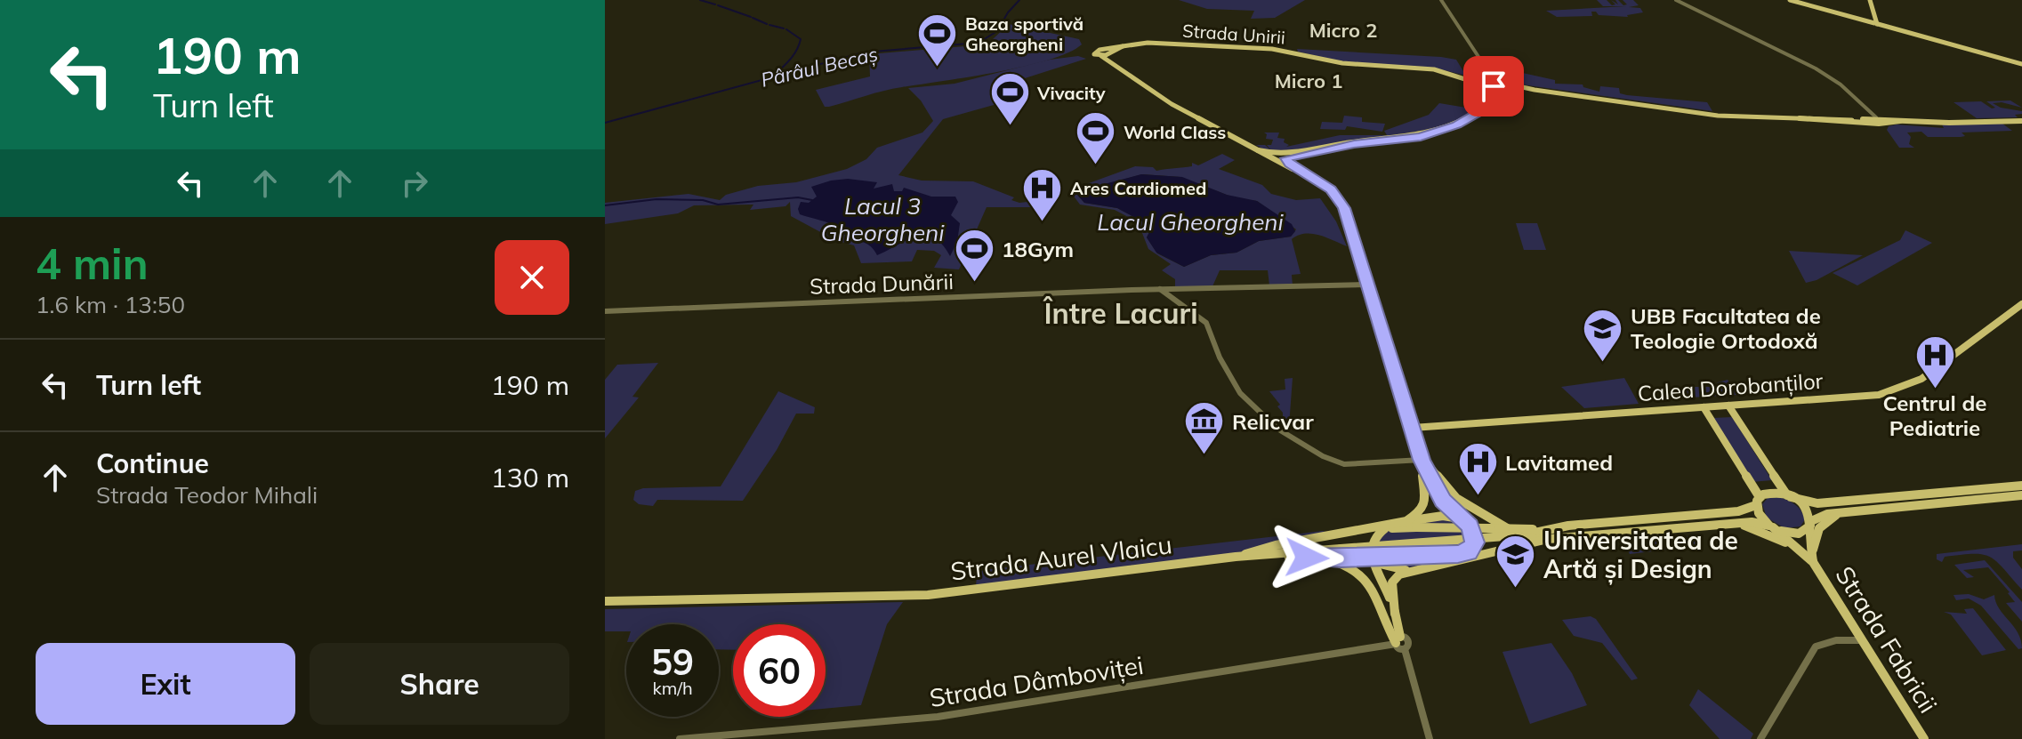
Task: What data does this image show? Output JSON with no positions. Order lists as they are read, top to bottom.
{
  "streets": {
    "main road": [
      "Strada Unirii",
      "Calea Dorobanților",
      "Strada Aurel Vlaicu",
      "Strada Fabricii"
    ],
    "street": ["Strada Dunării", "Strada Dâmboviței"]
  },
  "crossings": [
    ["Strada Aurel Vlaicu", "Strada Fabricii"]
  ],
  "districts": ["Micro 2", "Micro 1", "Între Lacuri"],
  "water": ["Pârâul Becaș", "Lacul 3 Gheorgheni", "Lacul Gheorgheni"],
  "places": {
    "sports": [
      "Baza sportivă Gheorgheni",
      "Vivacity",
      "World Class",
      "18Gym"
    ],
    "hospital": ["Ares Cardiomed", "Centrul de Pediatrie", "Lavitamed"],
    "school or university": ["UBB Facultatea de Teologie Ortodoxă", "Universitatea de Artă și Design"],
    "museum": ["Relicvar"]
  },
  "page": {
    "turn": ["190 m", "Turn left"],
    "heading": ["4 min", "1.6 km · 13:50"],
    "list": [
      {
        "name": "Turn left",
        "value": "190 m"
      },
      {
        "name": "Continue",
        "note": "Strada Teodor Mihali",
        "value": "130 m"
      }
    ],
    "speed": "59 km/h",
    "limit": "60",
    "buttons": ["Exit", "Share"]
  }
}
